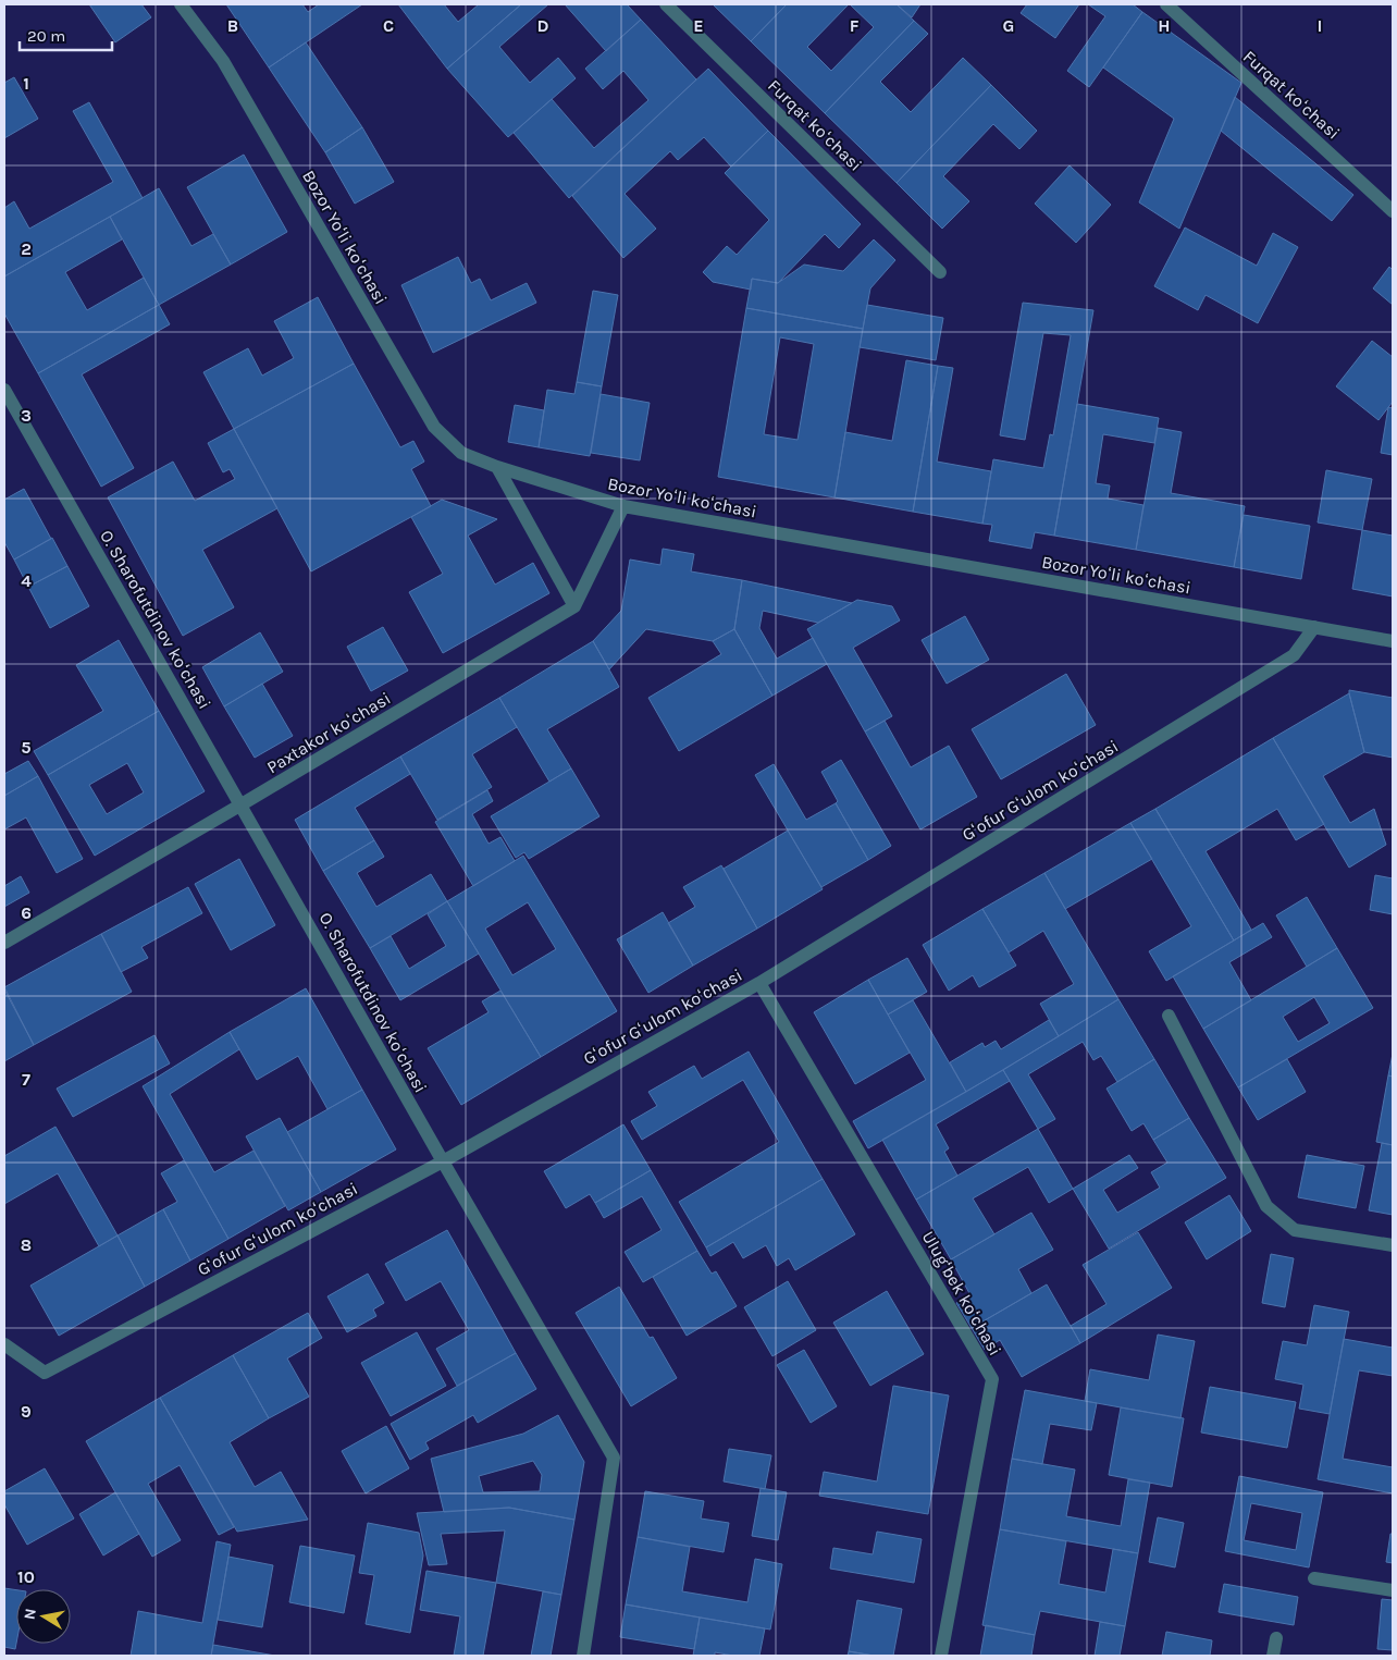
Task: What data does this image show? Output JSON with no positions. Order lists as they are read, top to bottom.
{
  "streets": {
    "street": [
      "Furqat koʻchasi",
      "Bozor Yoʻli koʻchasi",
      "O. Sharofutdinov koʻchasi",
      "Paxtakor koʻchasi",
      "Gʻofur Gʻulom koʻchasi",
      "Ulugʻbek koʻchasi"
    ]
  },
  "crossings": [
    ["Bozor Yoʻli koʻchasi", "Gʻofur Gʻulom koʻchasi"],
    ["O. Sharofutdinov koʻchasi", "Paxtakor koʻchasi"],
    ["O. Sharofutdinov koʻchasi", "Gʻofur Gʻulom koʻchasi"],
    ["Gʻofur Gʻulom koʻchasi", "Ulugʻbek koʻchasi"]
  ],
  "scale_bar": "20 m",
  "north": "left",
  "grid": {
    "columns": [
      "B",
      "C",
      "D",
      "E",
      "F",
      "G",
      "H",
      "I"
    ],
    "rows": [
      "1",
      "2",
      "3",
      "4",
      "5",
      "6",
      "7",
      "8",
      "9",
      "10"
    ]
  }
}
